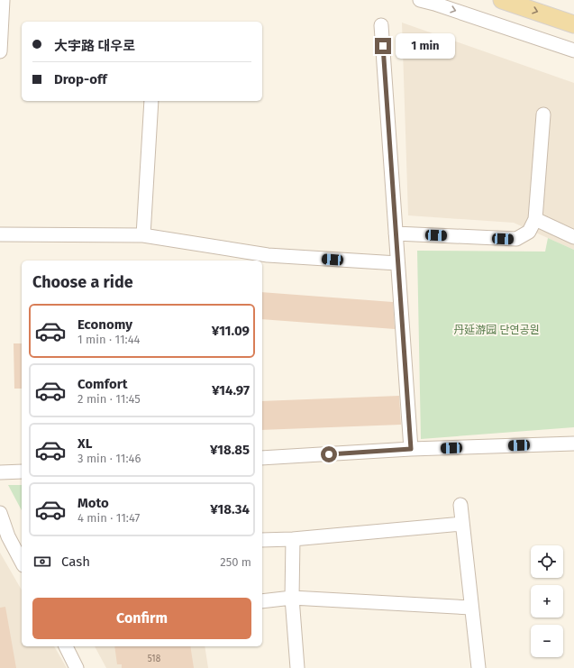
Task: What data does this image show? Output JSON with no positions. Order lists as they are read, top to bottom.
{
  "parks": ["丹延游园 단연공원"],
  "house_numbers": ["518"],
  "page": {
    "banner": ["大宇路 대우로", "Drop-off"],
    "bubble": "1 min",
    "heading": "Choose a ride",
    "list": [
      {
        "name": "Economy",
        "note": "1 min · 11:44",
        "value": "¥11.09"
      },
      {
        "name": "Comfort",
        "note": "2 min · 11:45",
        "value": "¥14.97"
      },
      {
        "name": "XL",
        "note": "3 min · 11:46",
        "value": "¥18.85"
      },
      {
        "name": "Moto",
        "note": "4 min · 11:47",
        "value": "¥18.34"
      }
    ],
    "pay": ["Cash", "250 m"],
    "map_buttons": ["+", "−"],
    "buttons": "Confirm"
  }
}
